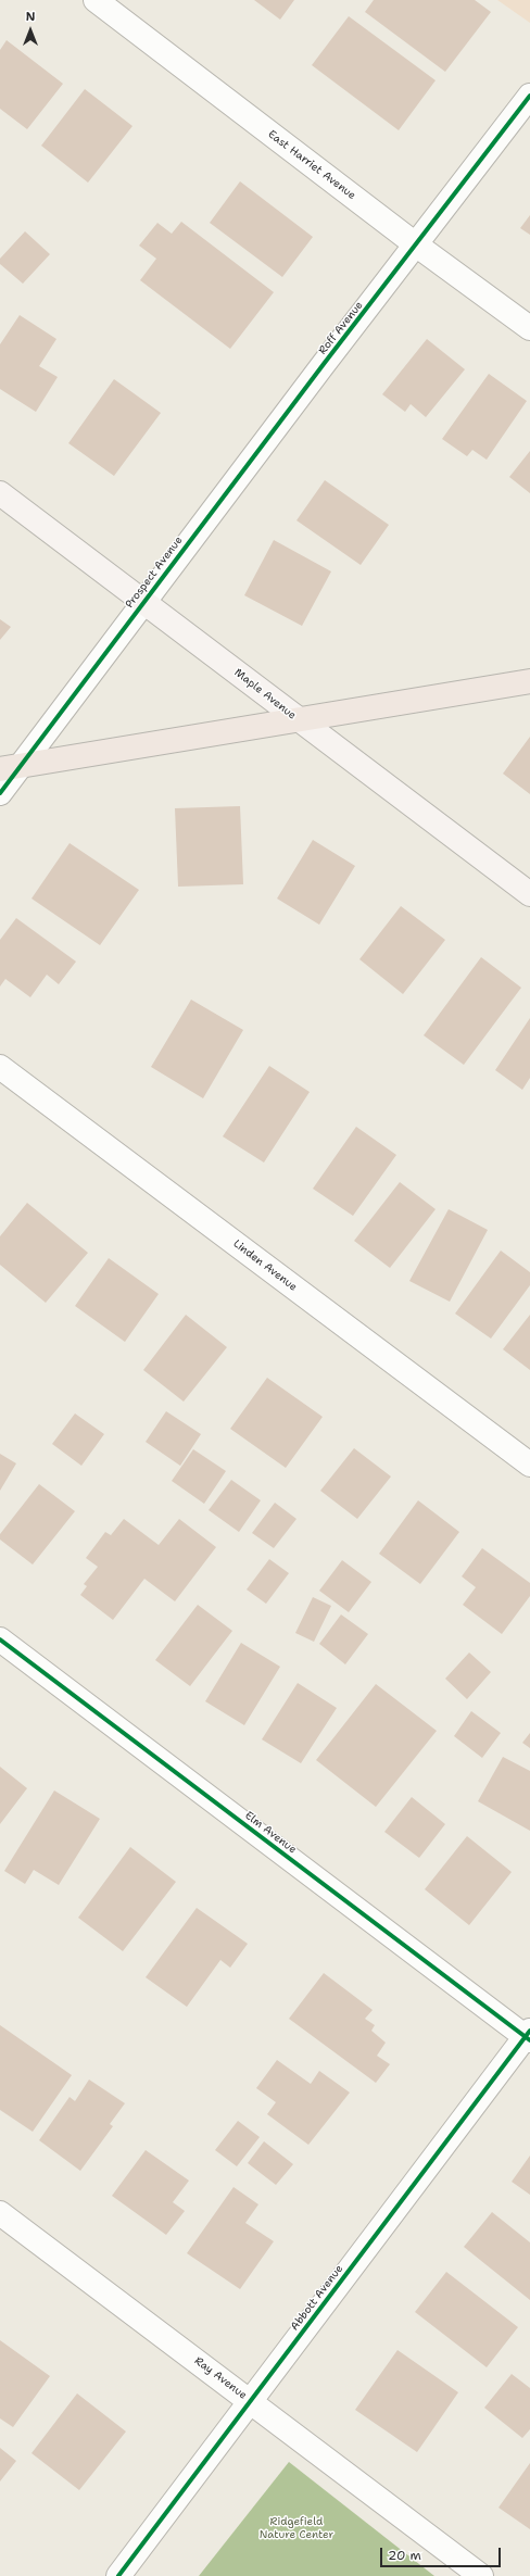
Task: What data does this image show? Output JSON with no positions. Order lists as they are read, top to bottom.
{
  "streets": {
    "street": [
      "East Harriet Avenue",
      "Roff Avenue",
      "Prospect Avenue",
      "Maple Avenue",
      "Linden Avenue",
      "Elm Avenue",
      "Abbott Avenue",
      "Ray Avenue"
    ]
  },
  "crossings": [
    ["East Harriet Avenue", "Roff Avenue"],
    ["Roff Avenue", "Prospect Avenue"],
    ["Prospect Avenue", "Maple Avenue"],
    ["Elm Avenue", "Abbott Avenue"],
    ["Abbott Avenue", "Ray Avenue"]
  ],
  "parks": ["Ridgefield Nature Center"],
  "scale_bar": "20 m",
  "north": "top"
}
